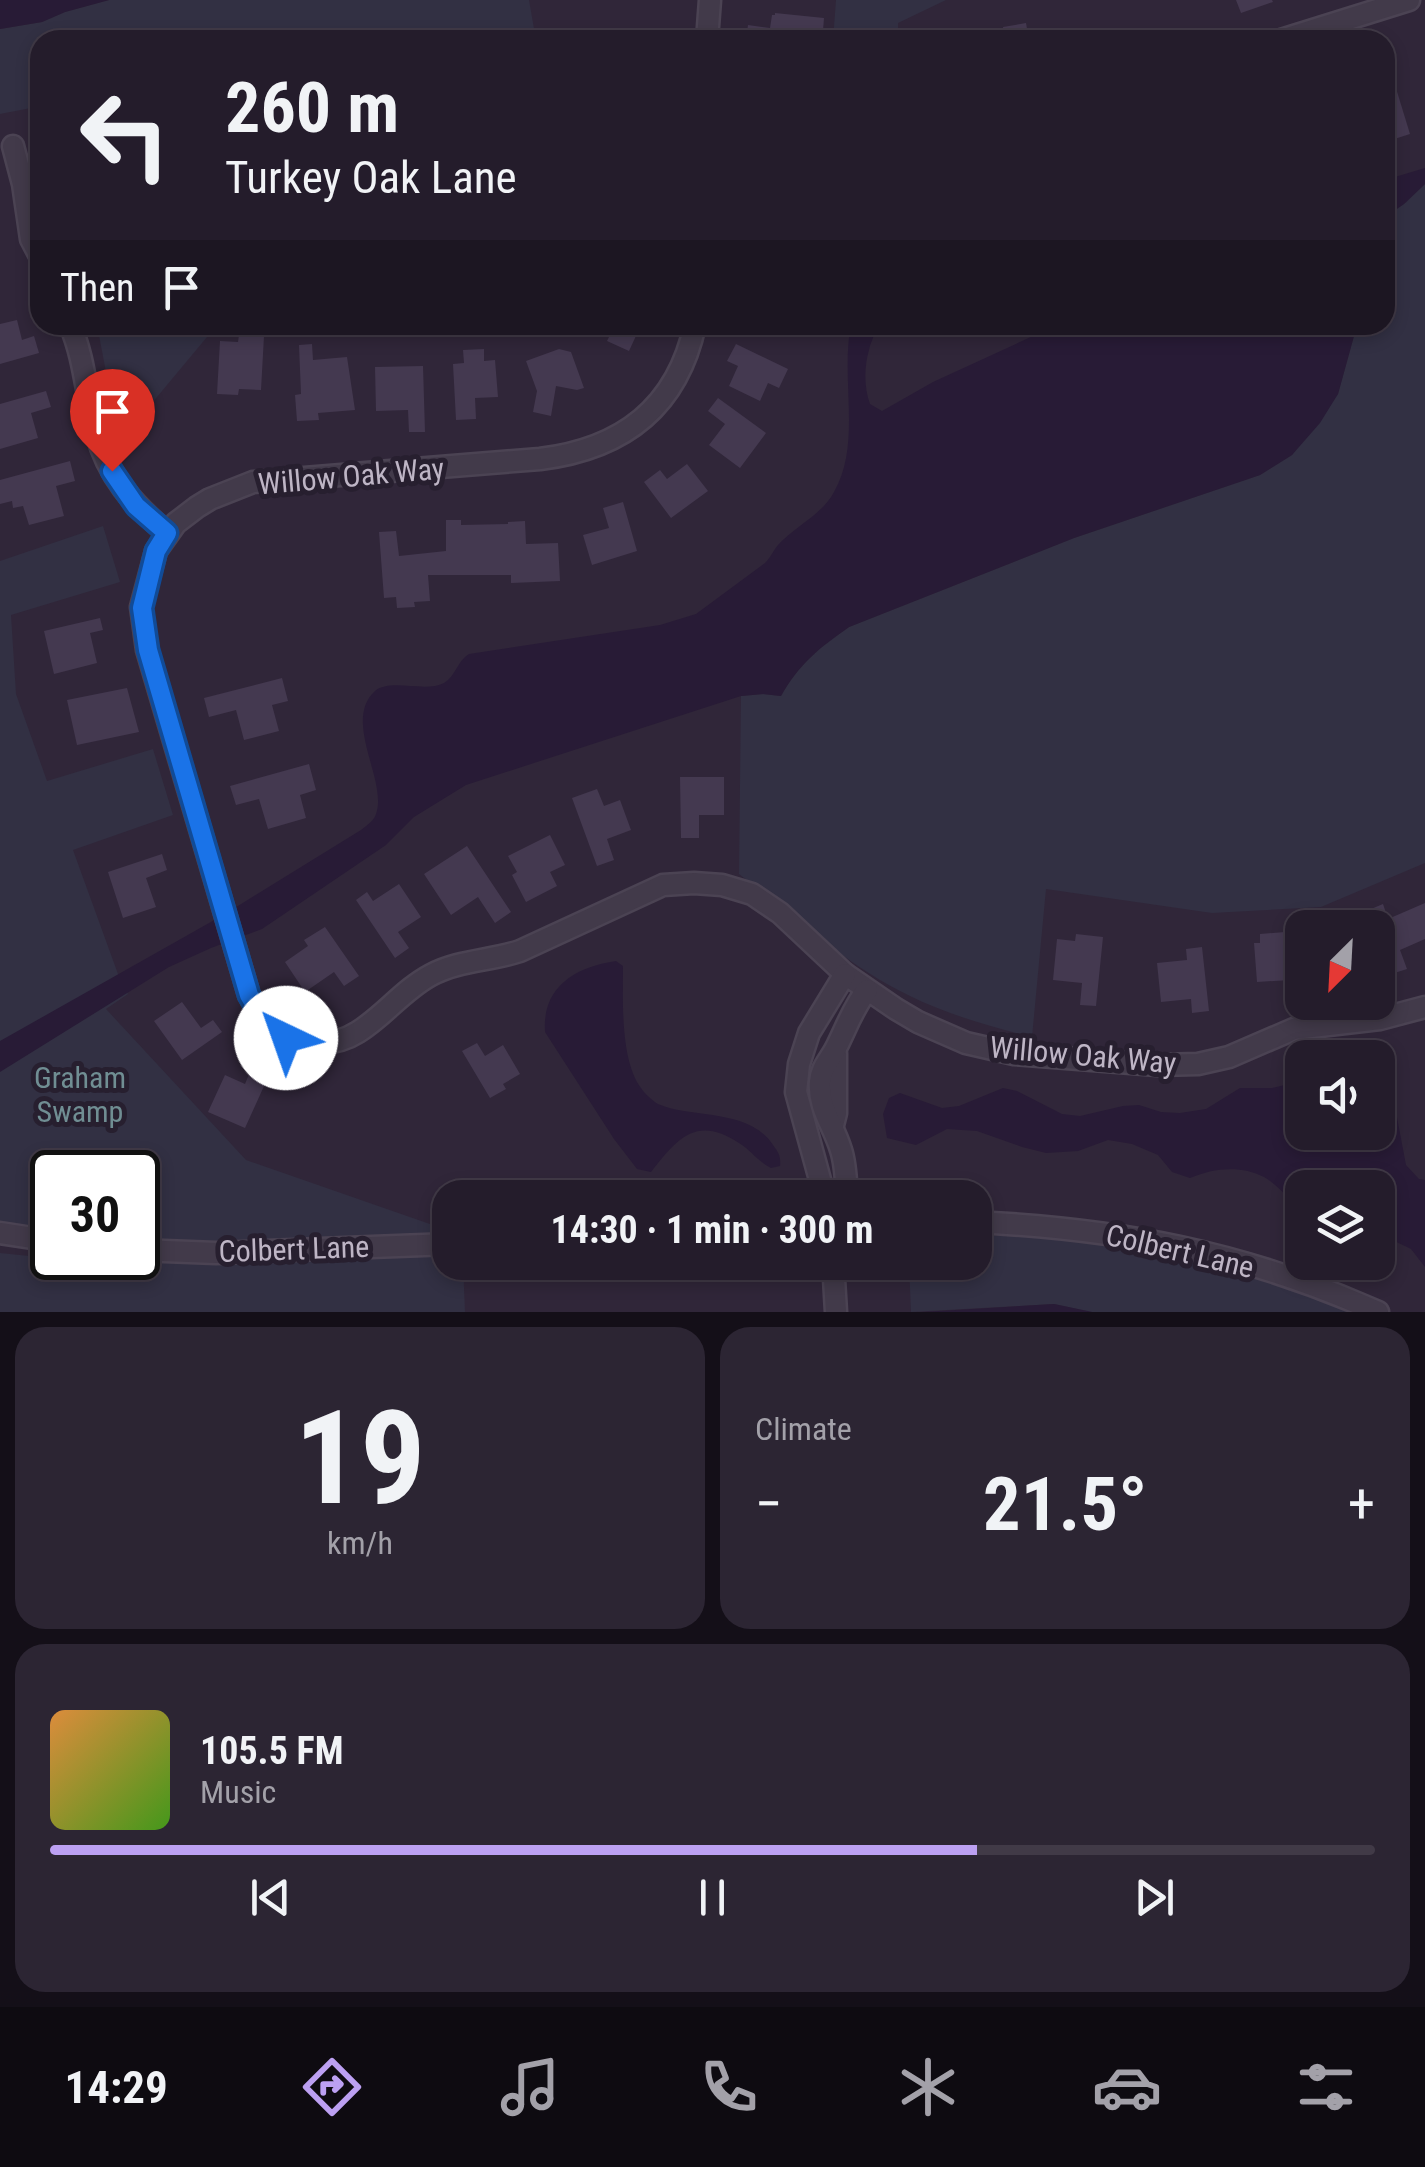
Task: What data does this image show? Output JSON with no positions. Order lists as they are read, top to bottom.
{
  "streets": {
    "street": ["Willow Oak Way", "Colbert Lane"]
  },
  "parks": ["Graham Swamp"],
  "north": "bottom left",
  "page": {
    "turn": ["260 m", "Turkey Oak Lane"],
    "then": "Then",
    "limit": "30",
    "trip": "14:30 · 1 min · 300 m",
    "tile": [
      ["19", "km/h"],
      "Climate"
    ],
    "heat": ["−", "21.5°", "+"],
    "song": ["105.5 FM", "Music"],
    "tabs": "14:29"
  }
}
